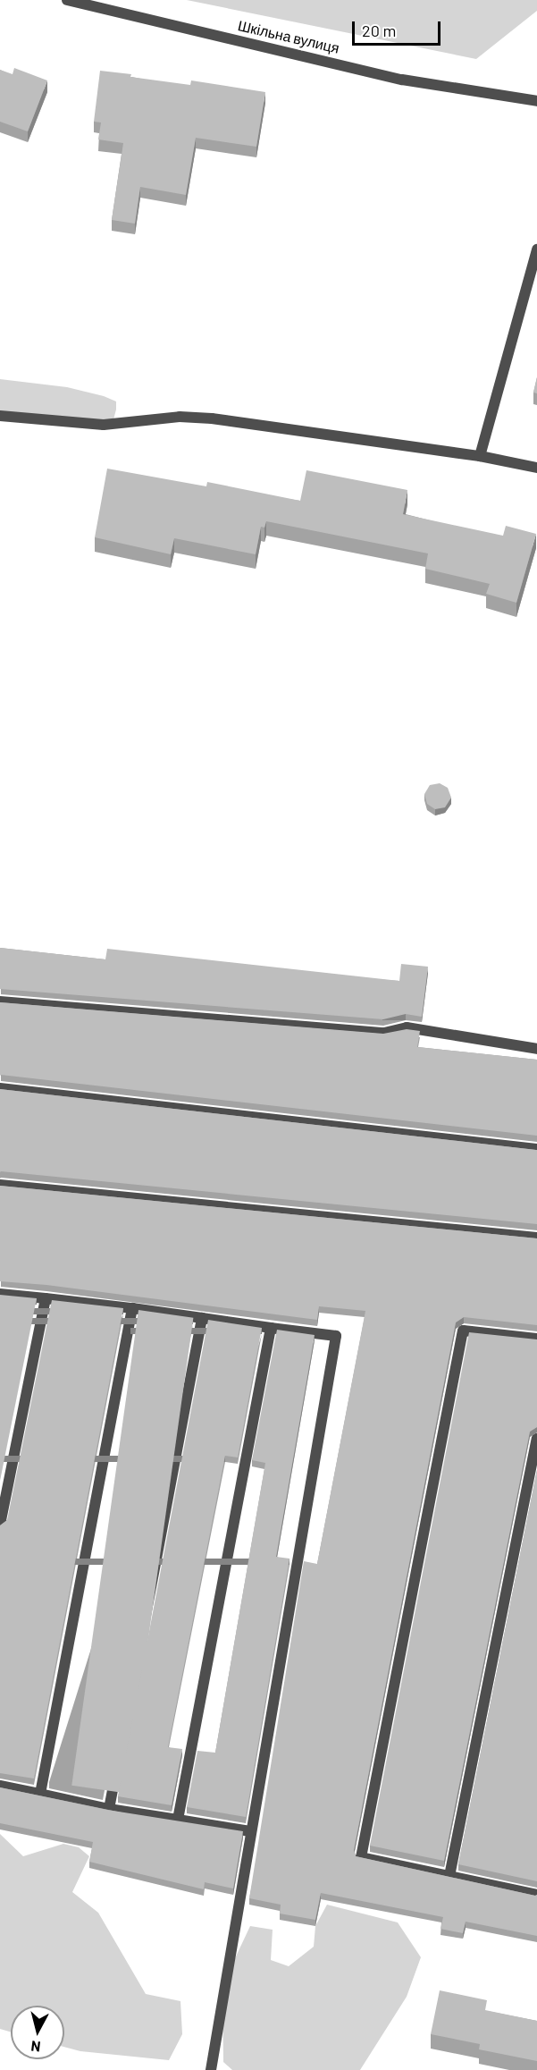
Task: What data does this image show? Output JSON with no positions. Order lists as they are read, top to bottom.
{
  "streets": {
    "street": ["Шкільна вулиця"]
  },
  "scale_bar": "20 m",
  "north": "bottom"
}
